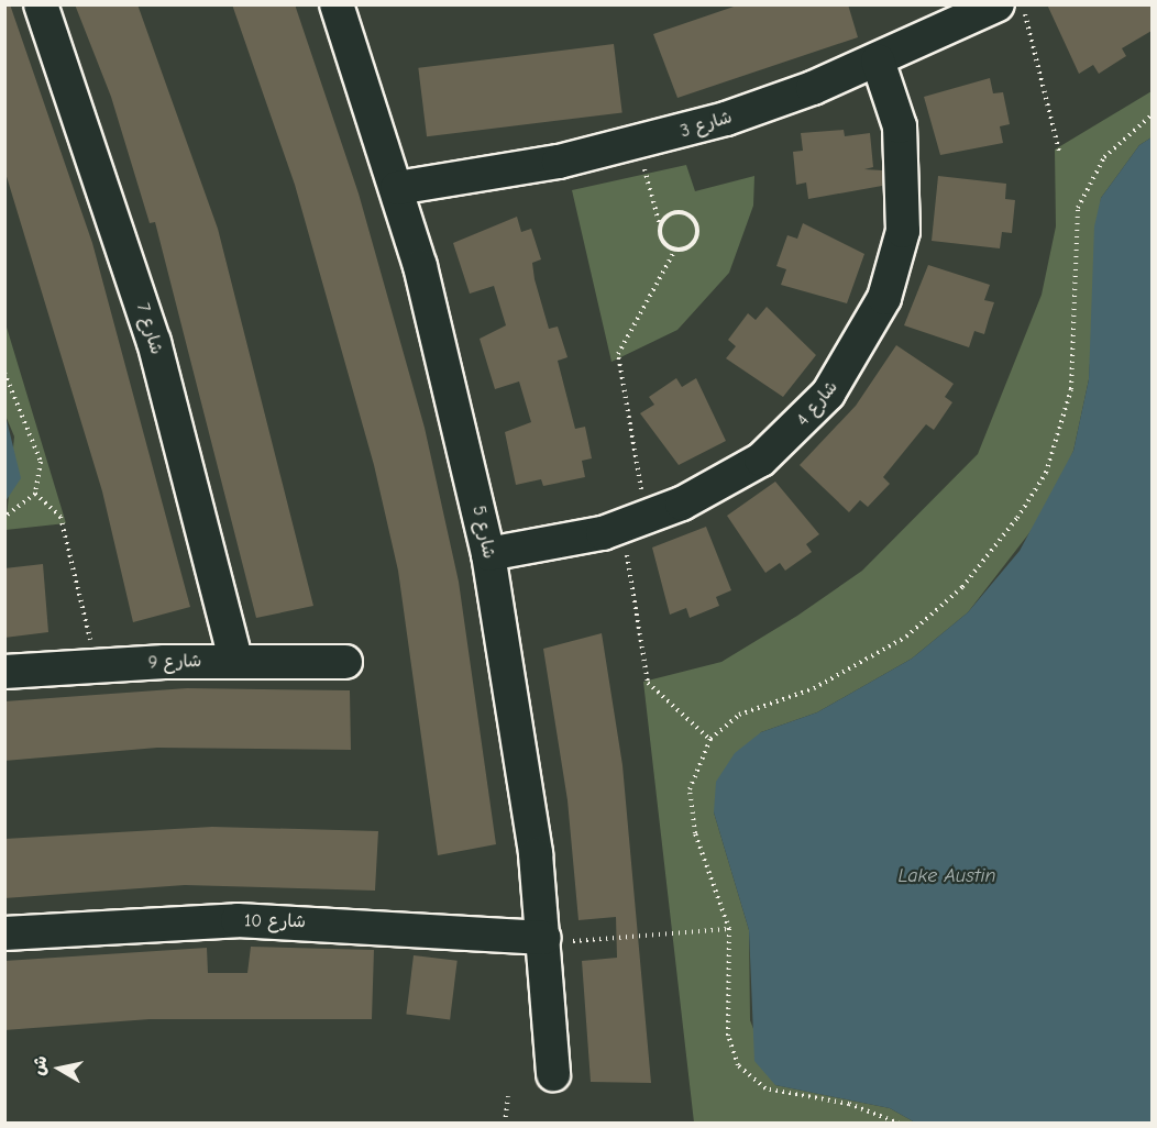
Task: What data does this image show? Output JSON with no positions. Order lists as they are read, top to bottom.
{
  "streets": {
    "street": [
      "شارع 3",
      "شارع 7",
      "شارع 4",
      "شارع 5",
      "شارع 9",
      "شارع 10"
    ]
  },
  "crossings": [
    ["شارع 3", "شارع 4"],
    ["شارع 3", "شارع 5"],
    ["شارع 7", "شارع 9"],
    ["شارع 4", "شارع 5"],
    ["شارع 5", "شارع 10"]
  ],
  "water": ["Lake Austin"],
  "north": "left"
}
